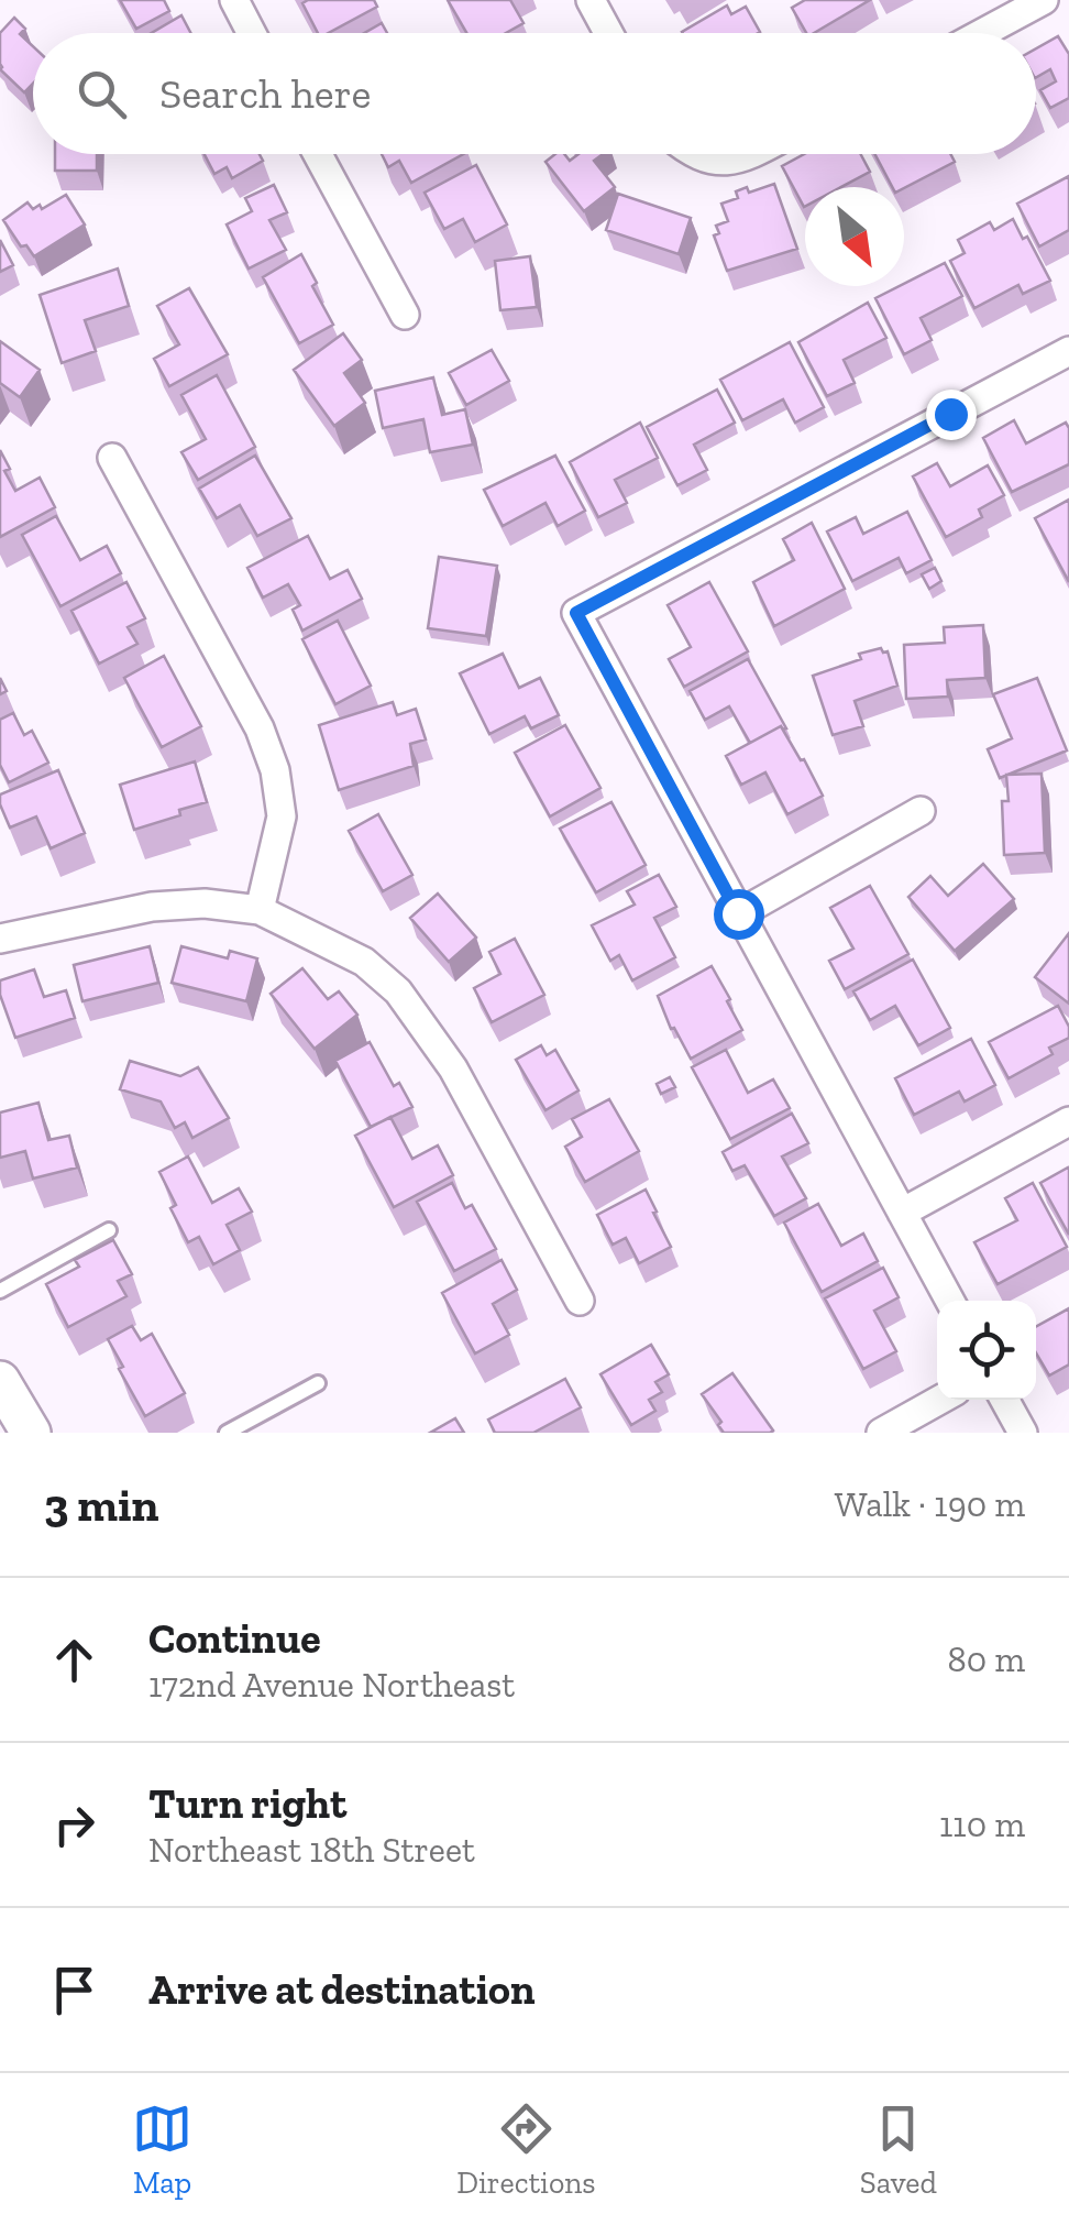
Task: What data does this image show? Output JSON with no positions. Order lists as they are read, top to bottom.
{
  "north": "bottom right",
  "page": {
    "search": "Search here",
    "heading": ["3 min", "Walk · 190 m"],
    "list": [
      ["Continue", "172nd Avenue Northeast", "80 m"],
      ["Turn right", "Northeast 18th Street", "110 m"],
      "Arrive at destination"
    ],
    "nav": ["Map", "Directions", "Saved"]
  }
}
